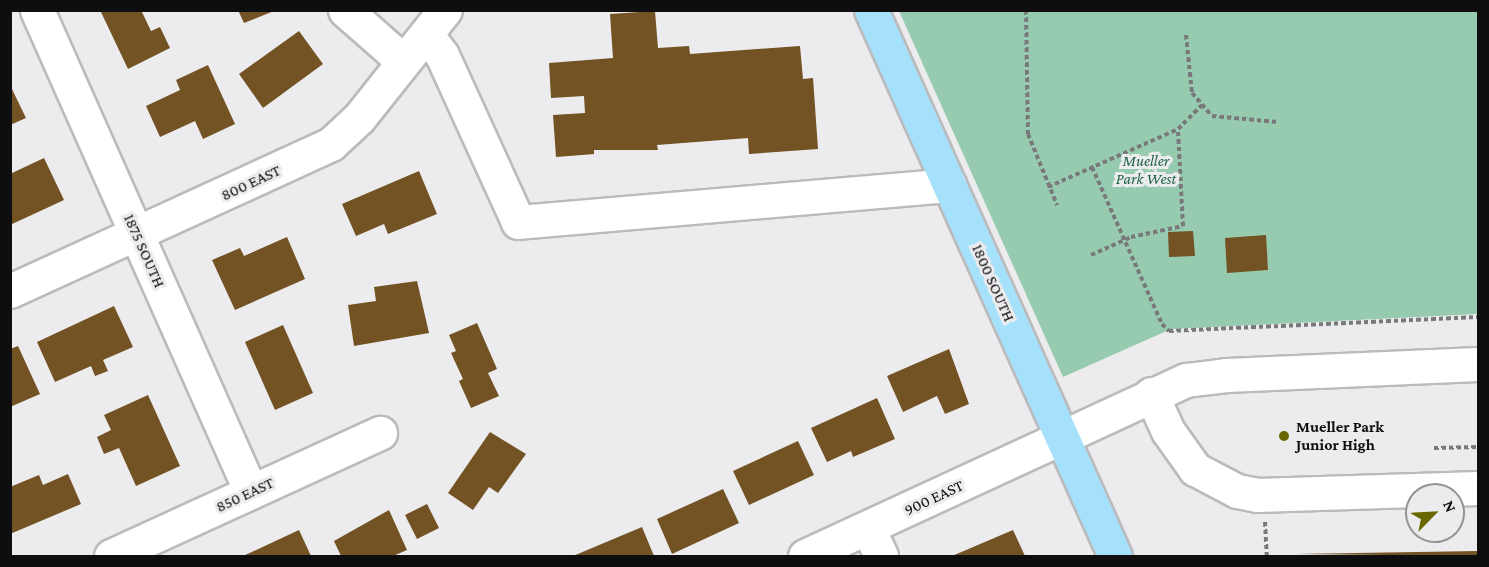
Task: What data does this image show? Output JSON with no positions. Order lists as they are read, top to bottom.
{
  "streets": {
    "main road": ["1800 SOUTH"],
    "street": [
      "800 EAST",
      "1875 SOUTH",
      "850 EAST",
      "900 EAST"
    ]
  },
  "crossings": [
    ["800 EAST", "1875 SOUTH"],
    ["1875 SOUTH", "850 EAST"],
    ["1800 SOUTH", "900 EAST"]
  ],
  "parks": ["Mueller Park West"],
  "places": ["Mueller Park Junior High"],
  "north": "top right"
}
